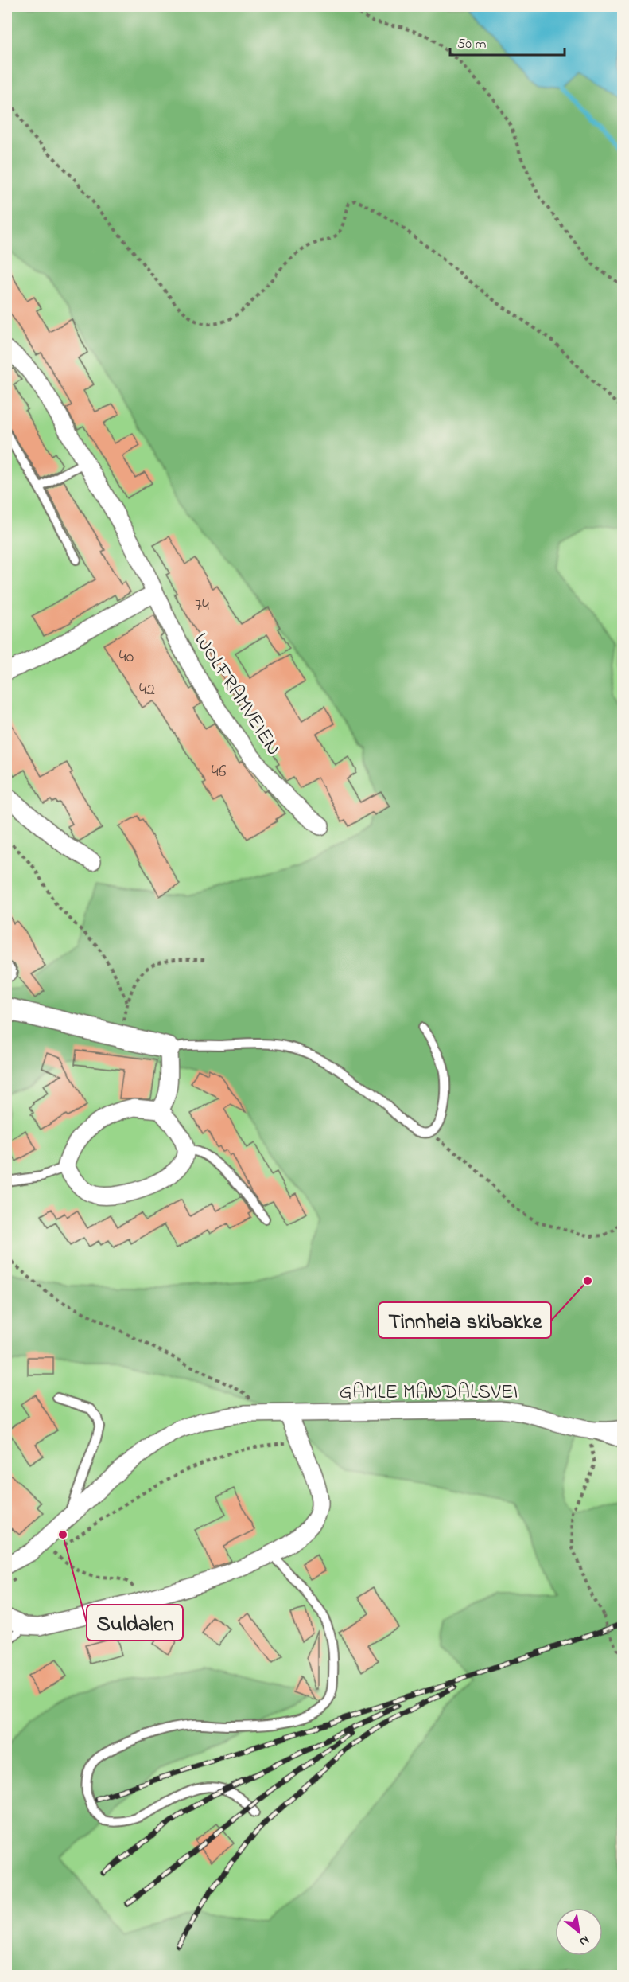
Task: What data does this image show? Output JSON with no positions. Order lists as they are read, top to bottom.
{
  "streets": {
    "street": ["WOLFRAMVEIEN", "GAMLE MANDALSVEI"]
  },
  "places": ["Tinnheia skibakke", "Suldalen"],
  "house_numbers": [
    "74",
    "40",
    "42",
    "46"
  ],
  "scale_bar": "50 m",
  "north": "bottom right"
}
